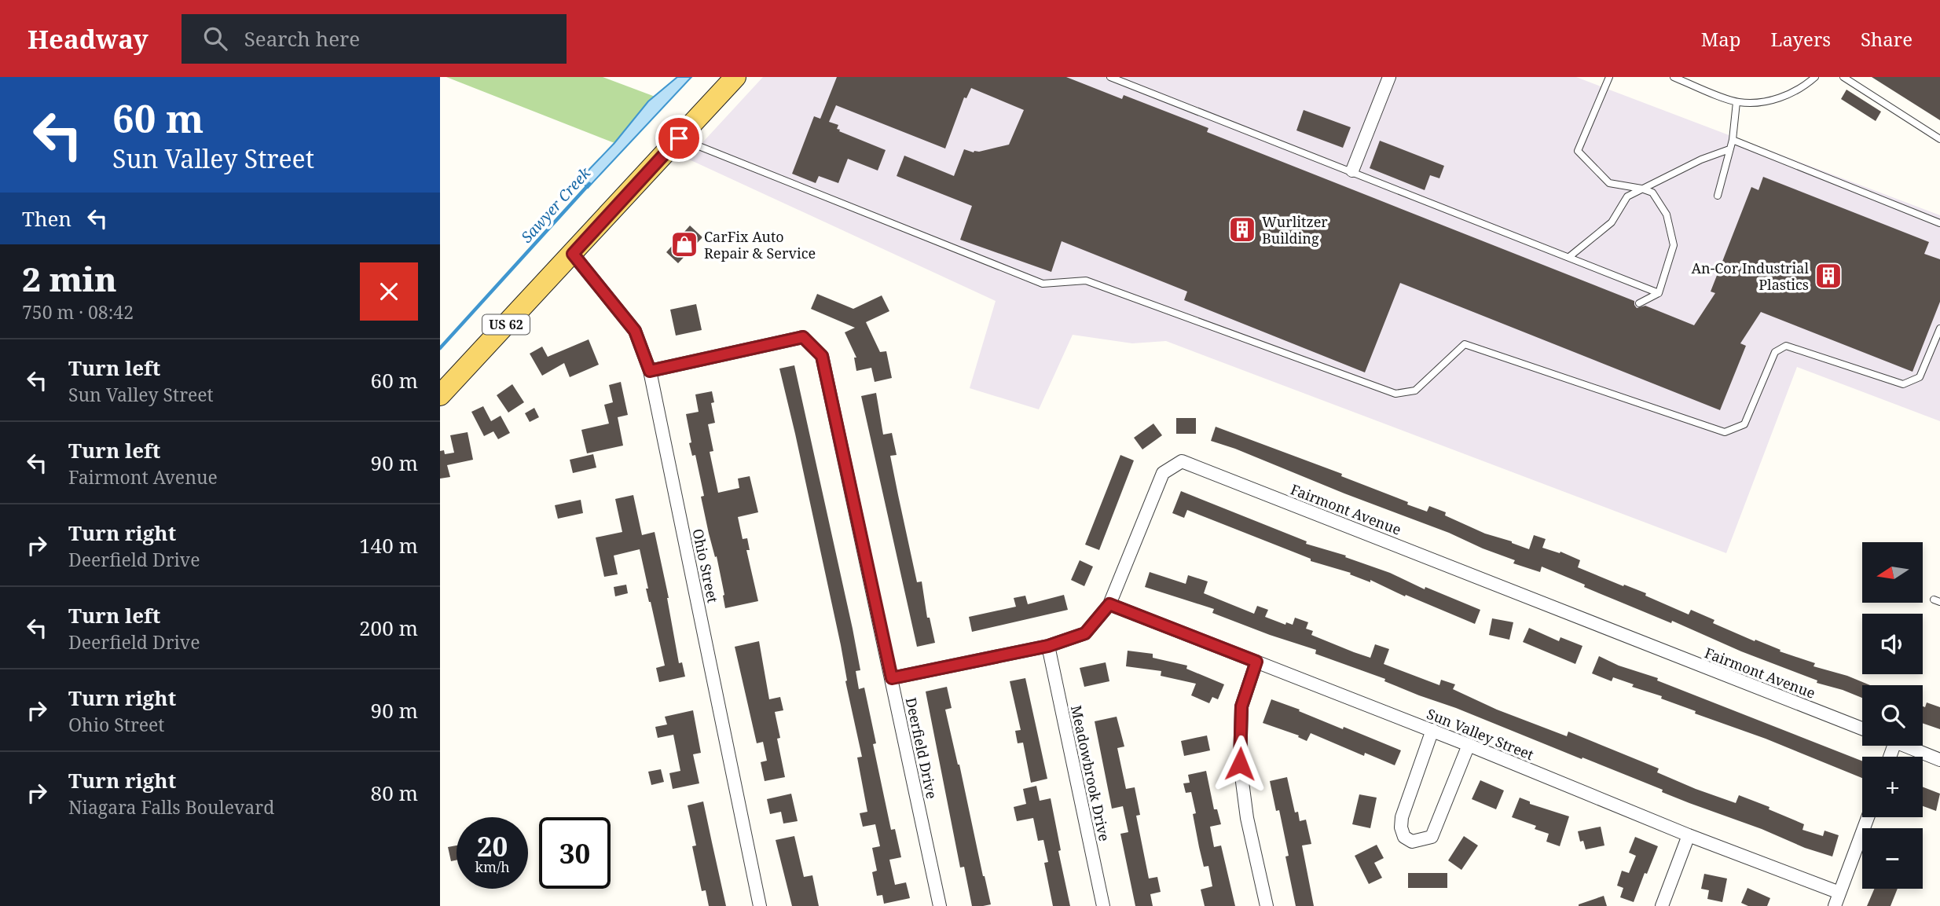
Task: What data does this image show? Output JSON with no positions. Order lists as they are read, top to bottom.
{
  "streets": {
    "main road": ["US 62"],
    "street": [
      "Fairmont Avenue",
      "Ohio Street",
      "Sun Valley Street",
      "Deerfield Drive",
      "Meadowbrook Drive"
    ]
  },
  "crossings": [
    ["US 62", "Ohio Street"],
    ["Fairmont Avenue", "Sun Valley Street"],
    ["Fairmont Avenue", "Deerfield Drive"],
    ["Fairmont Avenue", "Meadowbrook Drive"],
    ["Ohio Street", "Deerfield Drive"]
  ],
  "water": ["Sawyer Creek"],
  "places": {
    "building": ["Wurlitzer Building", "An-Cor Industrial Plastics"],
    "shop": ["CarFix Auto Repair & Service"]
  },
  "north": "left",
  "page": {
    "header": "Headway",
    "search": "Search here",
    "nav": ["Map", "Layers", "Share"],
    "turn": ["60 m", "Sun Valley Street"],
    "then": "Then",
    "heading": ["2 min", "750 m · 08:42"],
    "list": [
      {
        "name": "Turn left",
        "note": "Sun Valley Street",
        "value": "60 m"
      },
      {
        "name": "Turn left",
        "note": "Fairmont Avenue",
        "value": "90 m"
      },
      {
        "name": "Turn right",
        "note": "Deerfield Drive",
        "value": "140 m"
      },
      {
        "name": "Turn left",
        "note": "Deerfield Drive",
        "value": "200 m"
      },
      {
        "name": "Turn right",
        "note": "Ohio Street",
        "value": "90 m"
      },
      {
        "name": "Turn right",
        "note": "Niagara Falls Boulevard",
        "value": "80 m"
      }
    ],
    "map_buttons": ["+", "−"],
    "speed": "20 km/h",
    "limit": "30"
  }
}
